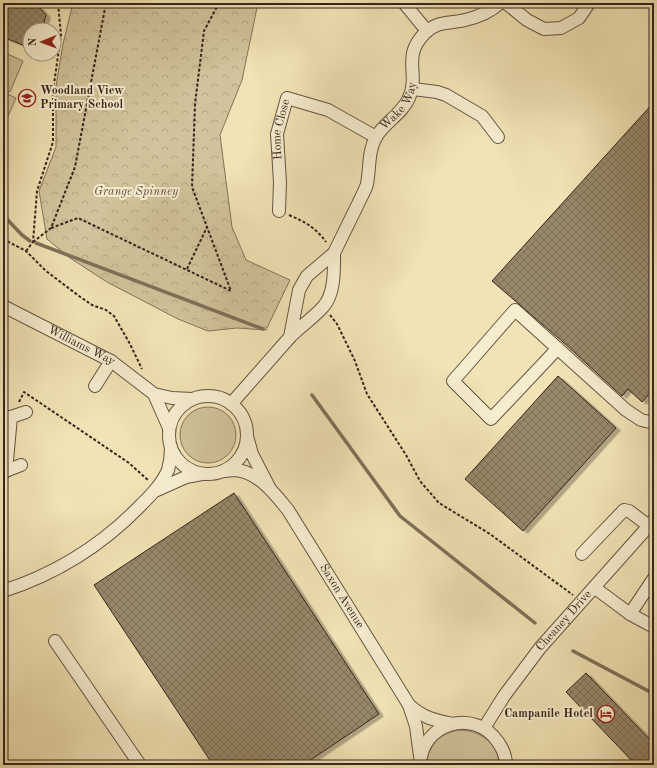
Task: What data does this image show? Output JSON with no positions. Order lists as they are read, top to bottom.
{
  "streets": {
    "street": [
      "Wake Way",
      "Home Close",
      "Williams Way",
      "Saxon Avenue",
      "Cheaney Drive"
    ]
  },
  "crossings": [
    ["Wake Way", "Home Close"],
    ["Wake Way", "Williams Way"],
    ["Wake Way", "Saxon Avenue"],
    ["Williams Way", "Saxon Avenue"],
    ["Saxon Avenue", "Cheaney Drive"]
  ],
  "parks": ["Grange Spinney"],
  "places": {
    "school or university": ["Woodland View Primary School"],
    "hotel": ["Campanile Hotel"]
  },
  "north": "left"
}
